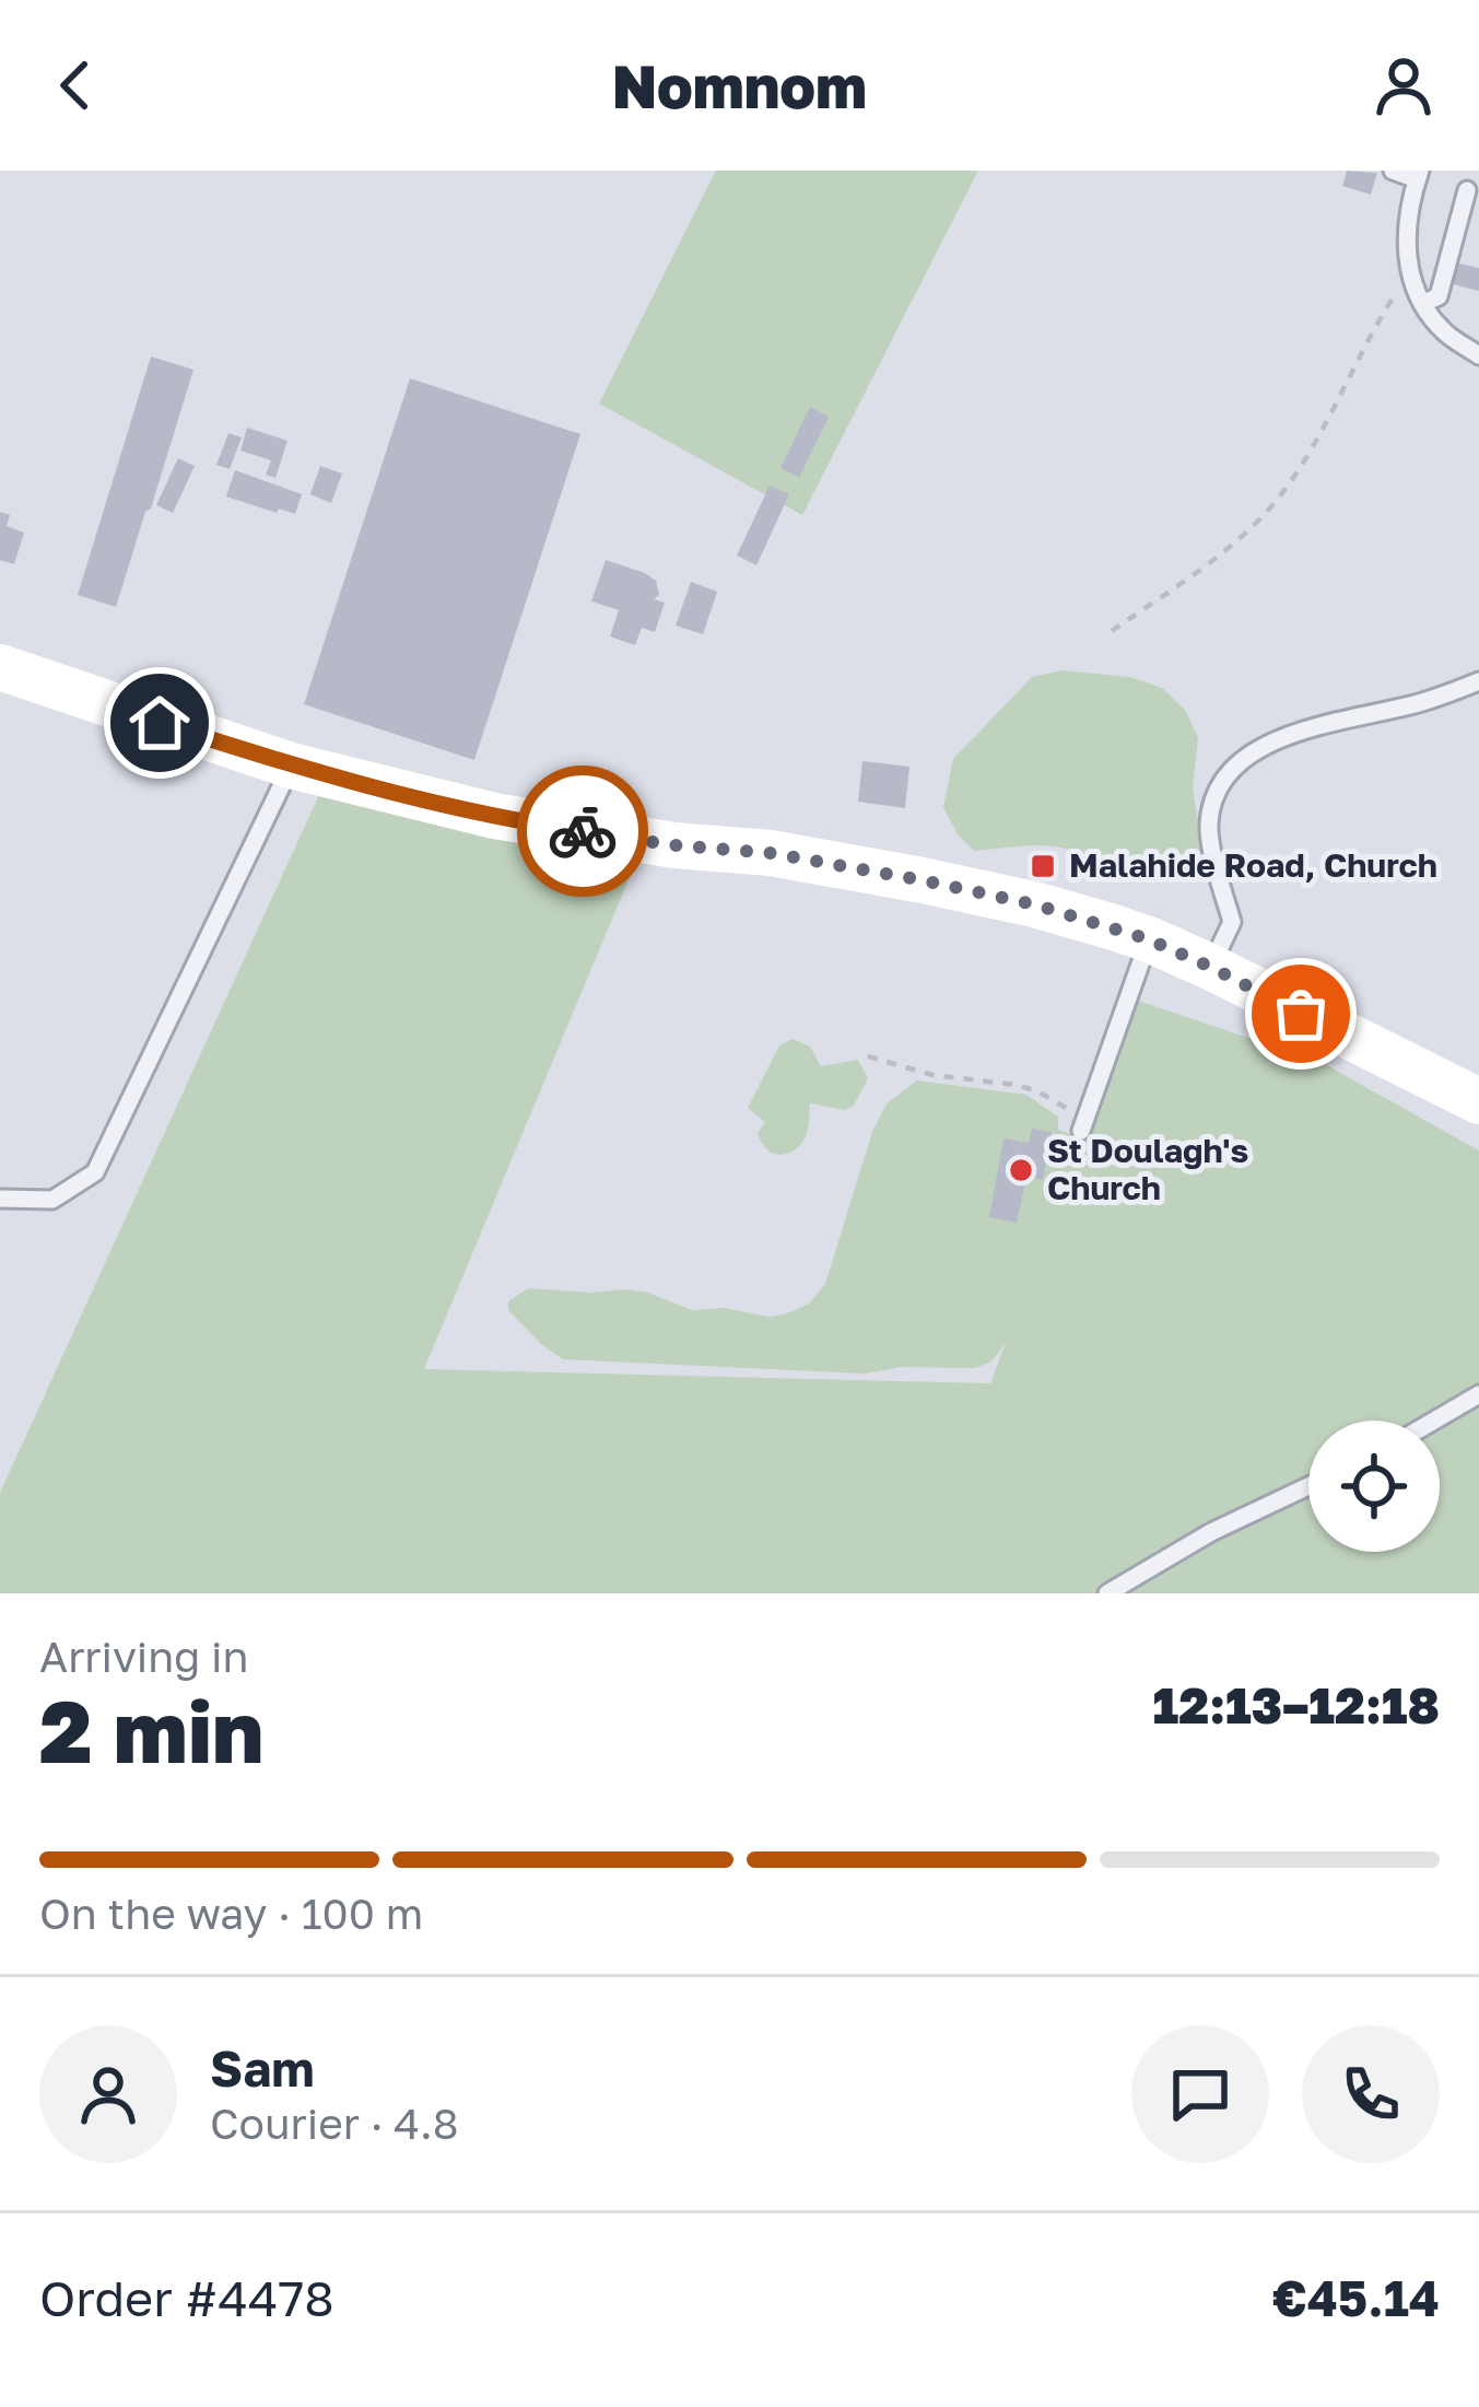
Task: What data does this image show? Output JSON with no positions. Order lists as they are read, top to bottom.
{
  "places": {
    "transit": ["Malahide Road, Church"],
    "other": ["St Doulagh's Church"]
  },
  "page": {
    "header": "Nomnom",
    "heading": ["2 min", "Arriving in", "12:13–12:18"],
    "panel": [
      "Sam",
      "Courier · 4.8",
      "Order #4478",
      "€45.14"
    ],
    "bar": "On the way · 100 m"
  }
}
